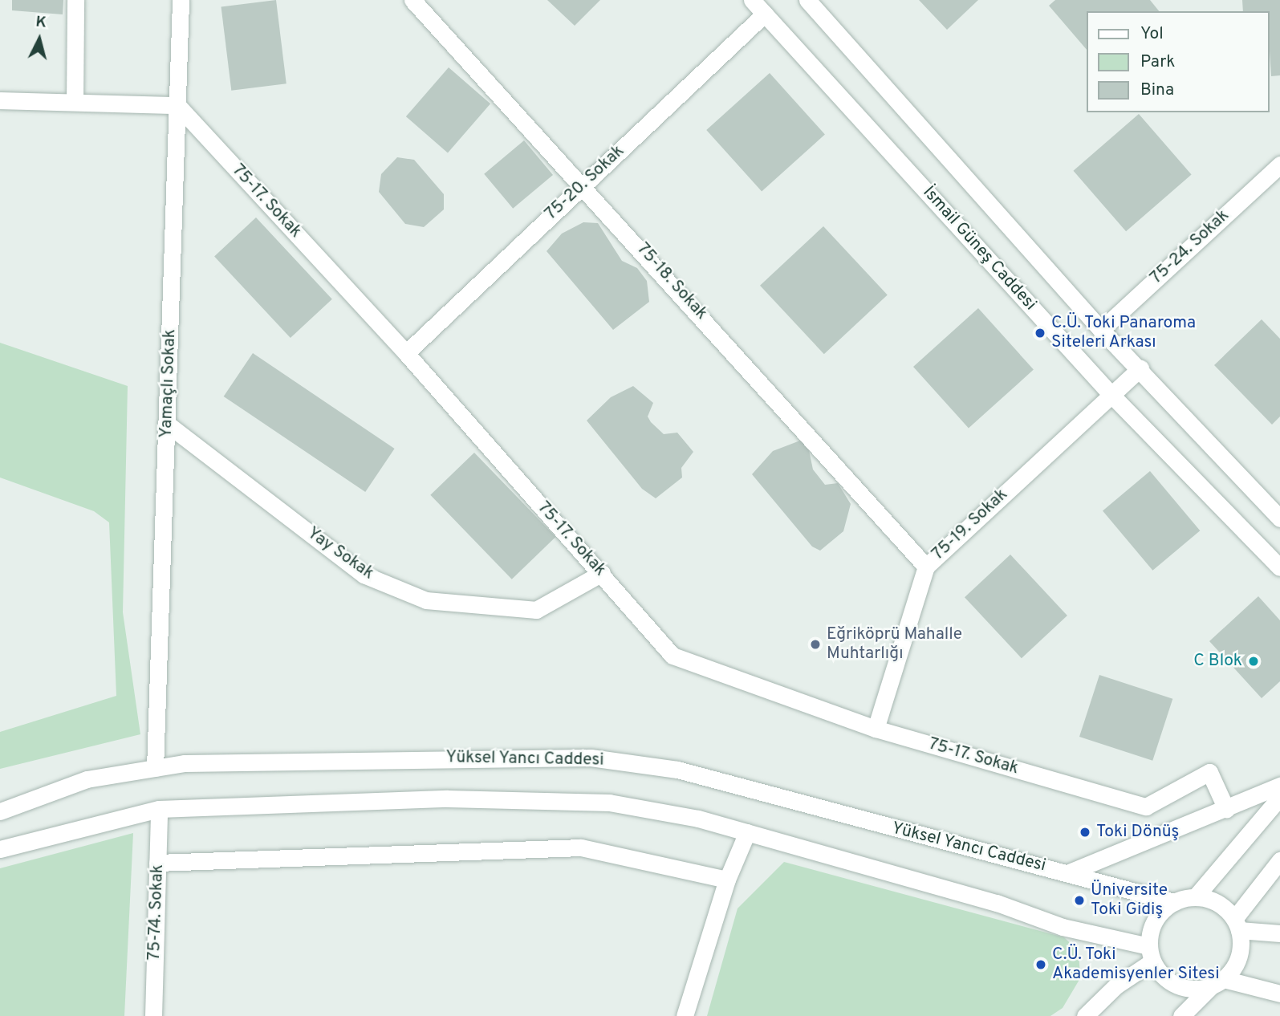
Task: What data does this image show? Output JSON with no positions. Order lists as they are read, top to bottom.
{
  "streets": {
    "street": [
      "75-20. Sokak",
      "75-17. Sokak",
      "75-24. Sokak",
      "İsmail Güneş Caddesi",
      "75-18. Sokak",
      "Yamaçlı Sokak",
      "75-19. Sokak",
      "Yay Sokak",
      "Yüksel Yancı Caddesi",
      "75-74. Sokak"
    ]
  },
  "crossings": [
    ["75-20. Sokak", "75-17. Sokak"],
    ["75-20. Sokak", "İsmail Güneş Caddesi"],
    ["75-20. Sokak", "75-18. Sokak"],
    ["75-17. Sokak", "Yamaçlı Sokak"],
    ["75-17. Sokak", "75-19. Sokak"],
    ["75-17. Sokak", "Yay Sokak"],
    ["İsmail Güneş Caddesi", "75-19. Sokak"],
    ["75-18. Sokak", "75-19. Sokak"],
    ["Yamaçlı Sokak", "Yay Sokak"],
    ["Yamaçlı Sokak", "Yüksel Yancı Caddesi"]
  ],
  "places": [
    "C.Ü. Toki Panaroma Siteleri Arkası",
    "Eğriköprü Mahalle Muhtarlığı",
    "C Blok",
    "Toki Dönüş",
    "Üniversite Toki Gidiş",
    "C.Ü. Toki Akademisyenler Sitesi"
  ],
  "legend": ["Yol", "Park", "Bina"],
  "north": "top"
}
